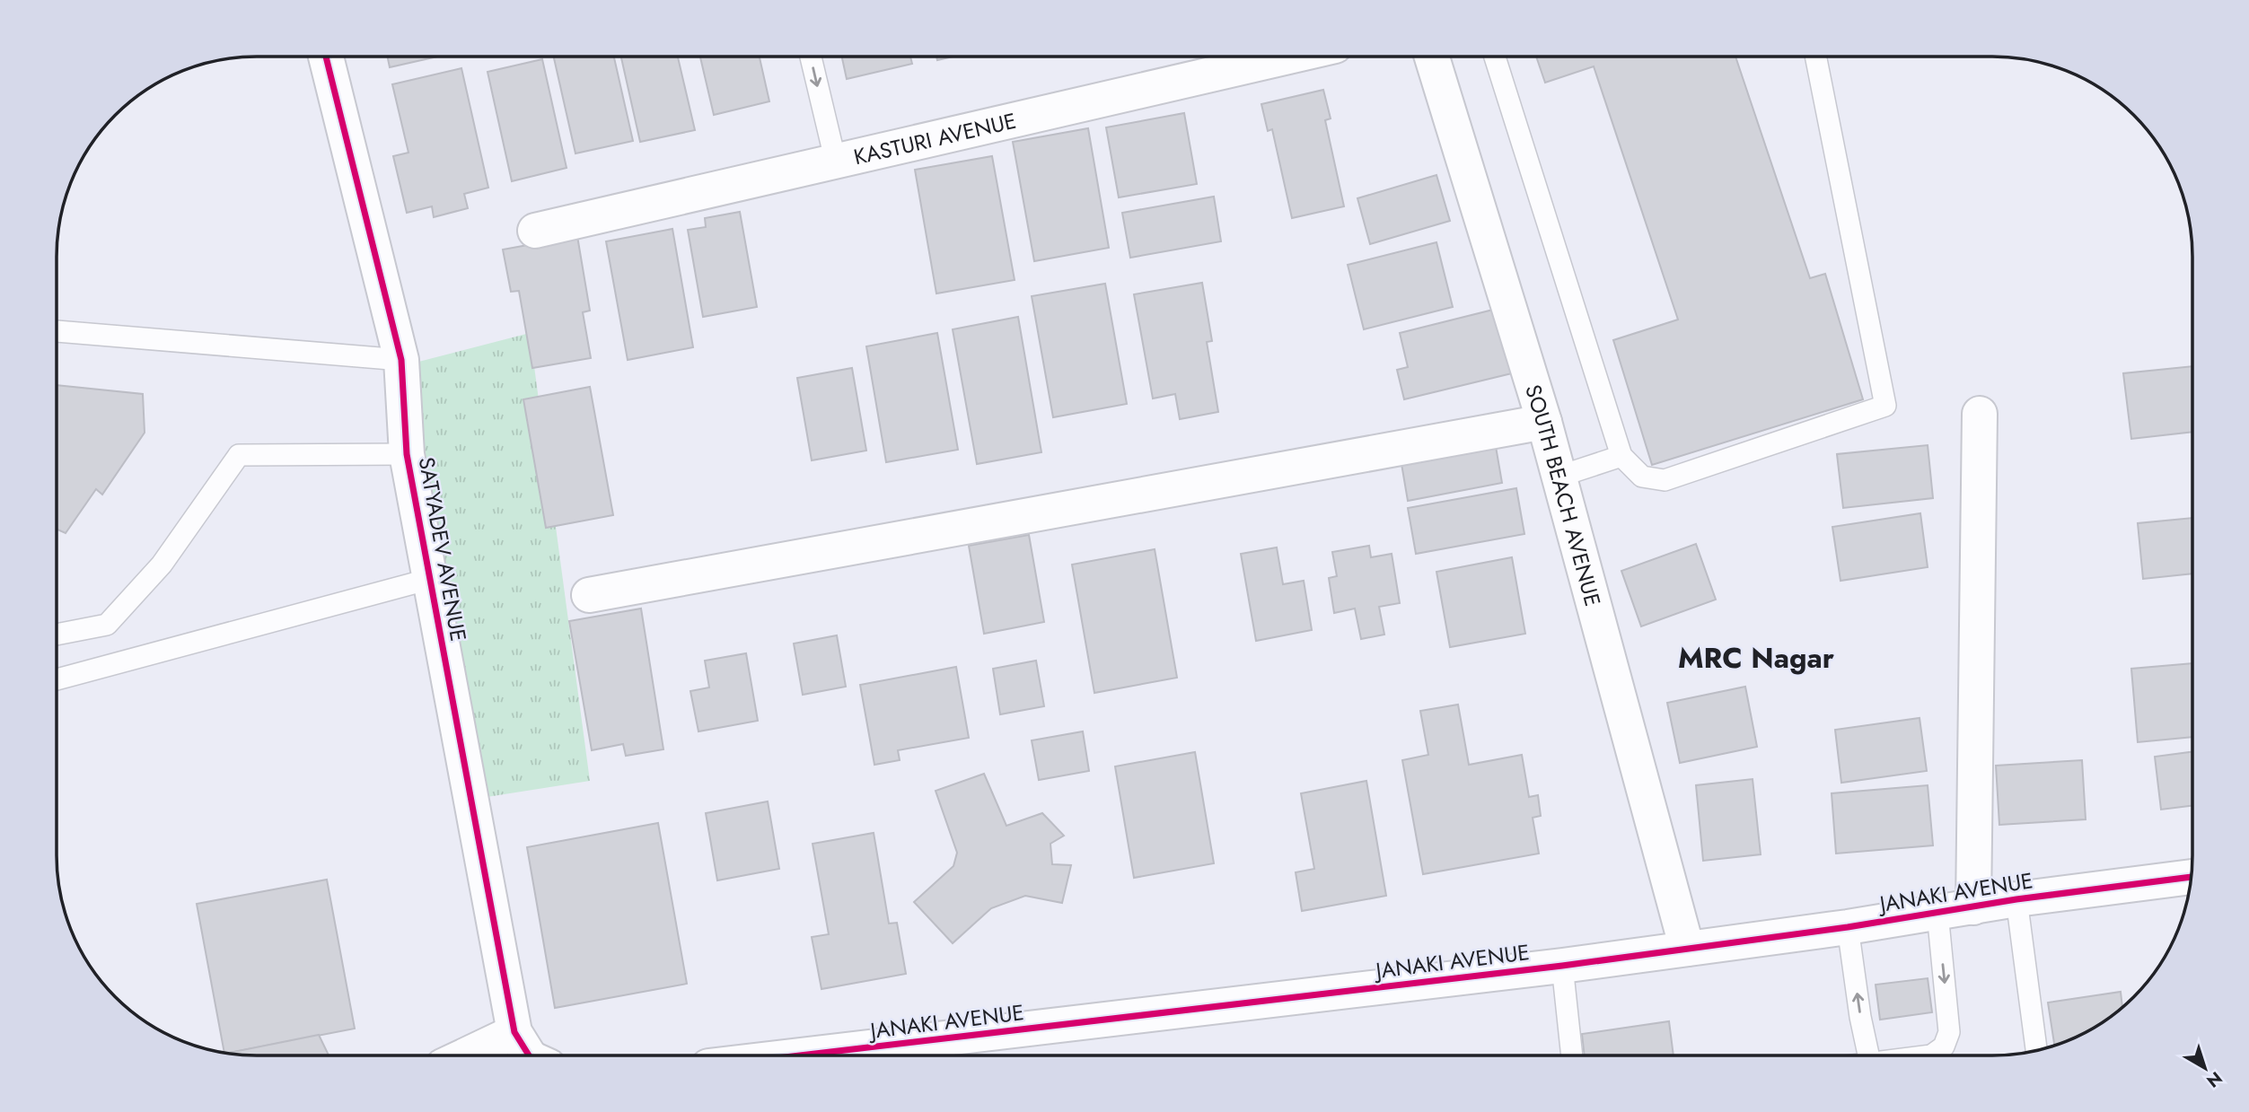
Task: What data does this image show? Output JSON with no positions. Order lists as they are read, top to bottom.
{
  "streets": {
    "street": [
      "KASTURI AVENUE",
      "SOUTH BEACH AVENUE",
      "SATYADEV AVENUE",
      "JANAKI AVENUE"
    ]
  },
  "crossings": [
    ["SOUTH BEACH AVENUE", "JANAKI AVENUE"]
  ],
  "districts": ["MRC Nagar"],
  "north": "bottom right"
}
